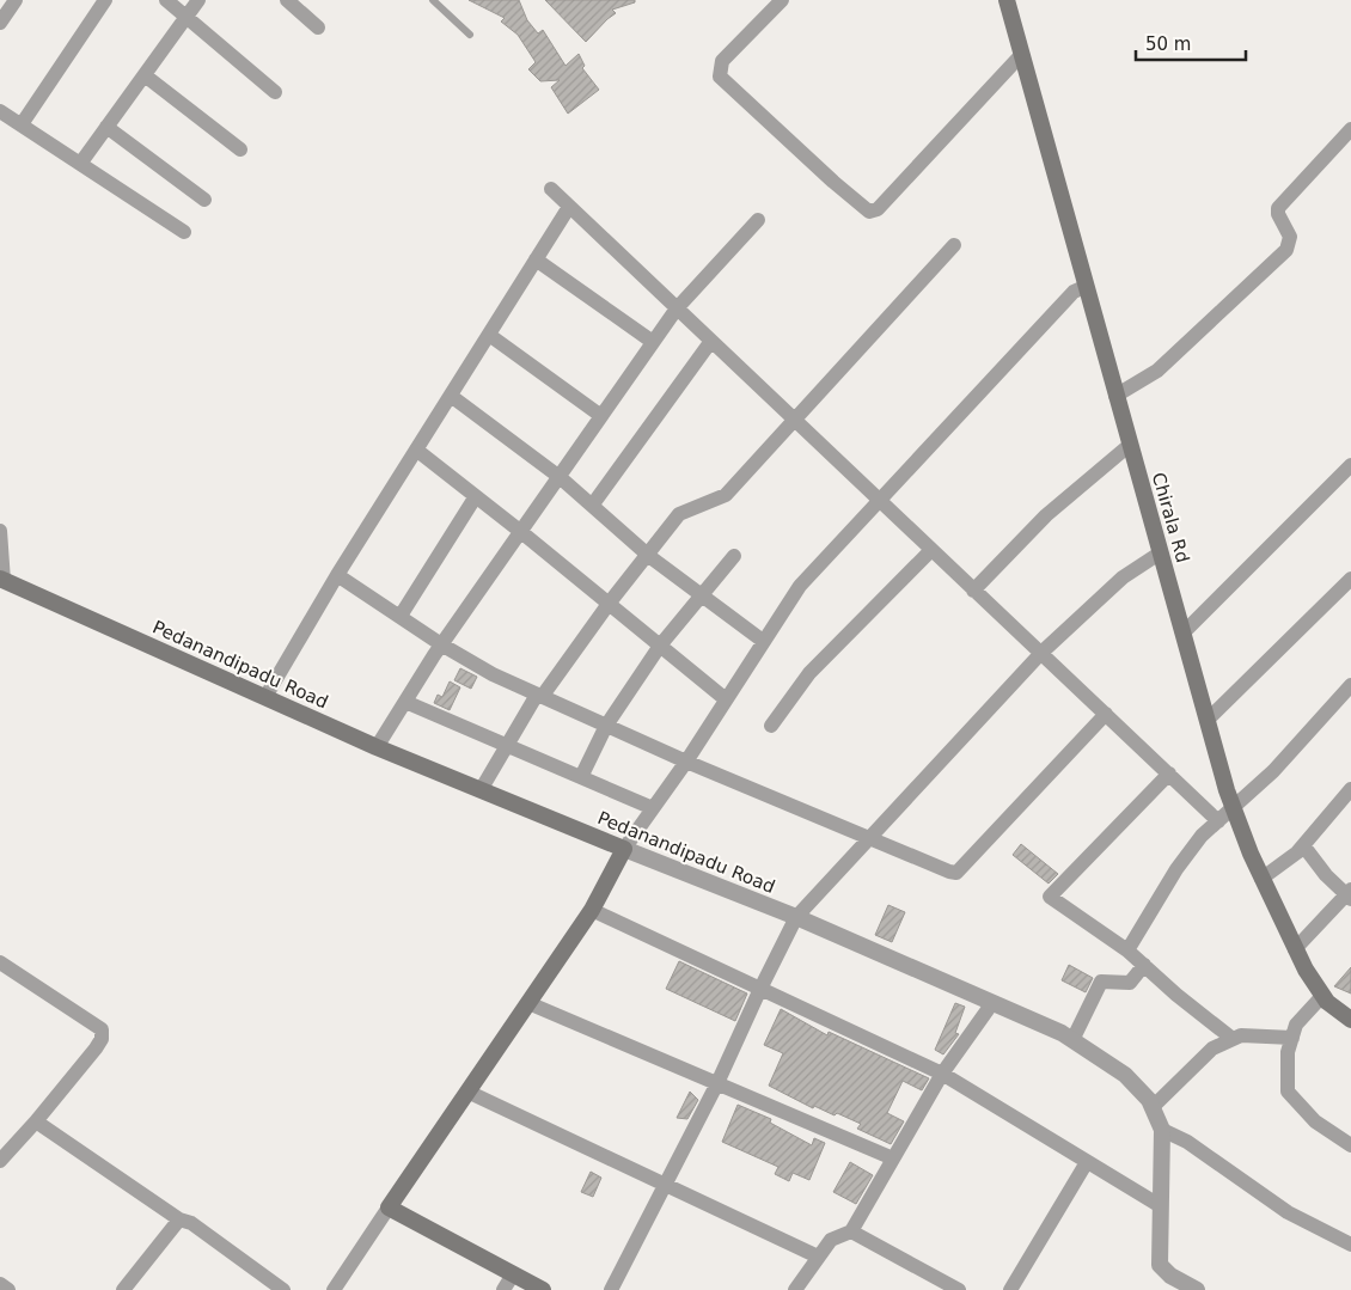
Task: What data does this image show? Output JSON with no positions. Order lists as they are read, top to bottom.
{
  "streets": {
    "main road": ["Chirala Rd", "Pedanandipadu Road"]
  },
  "scale_bar": "50 m"
}
